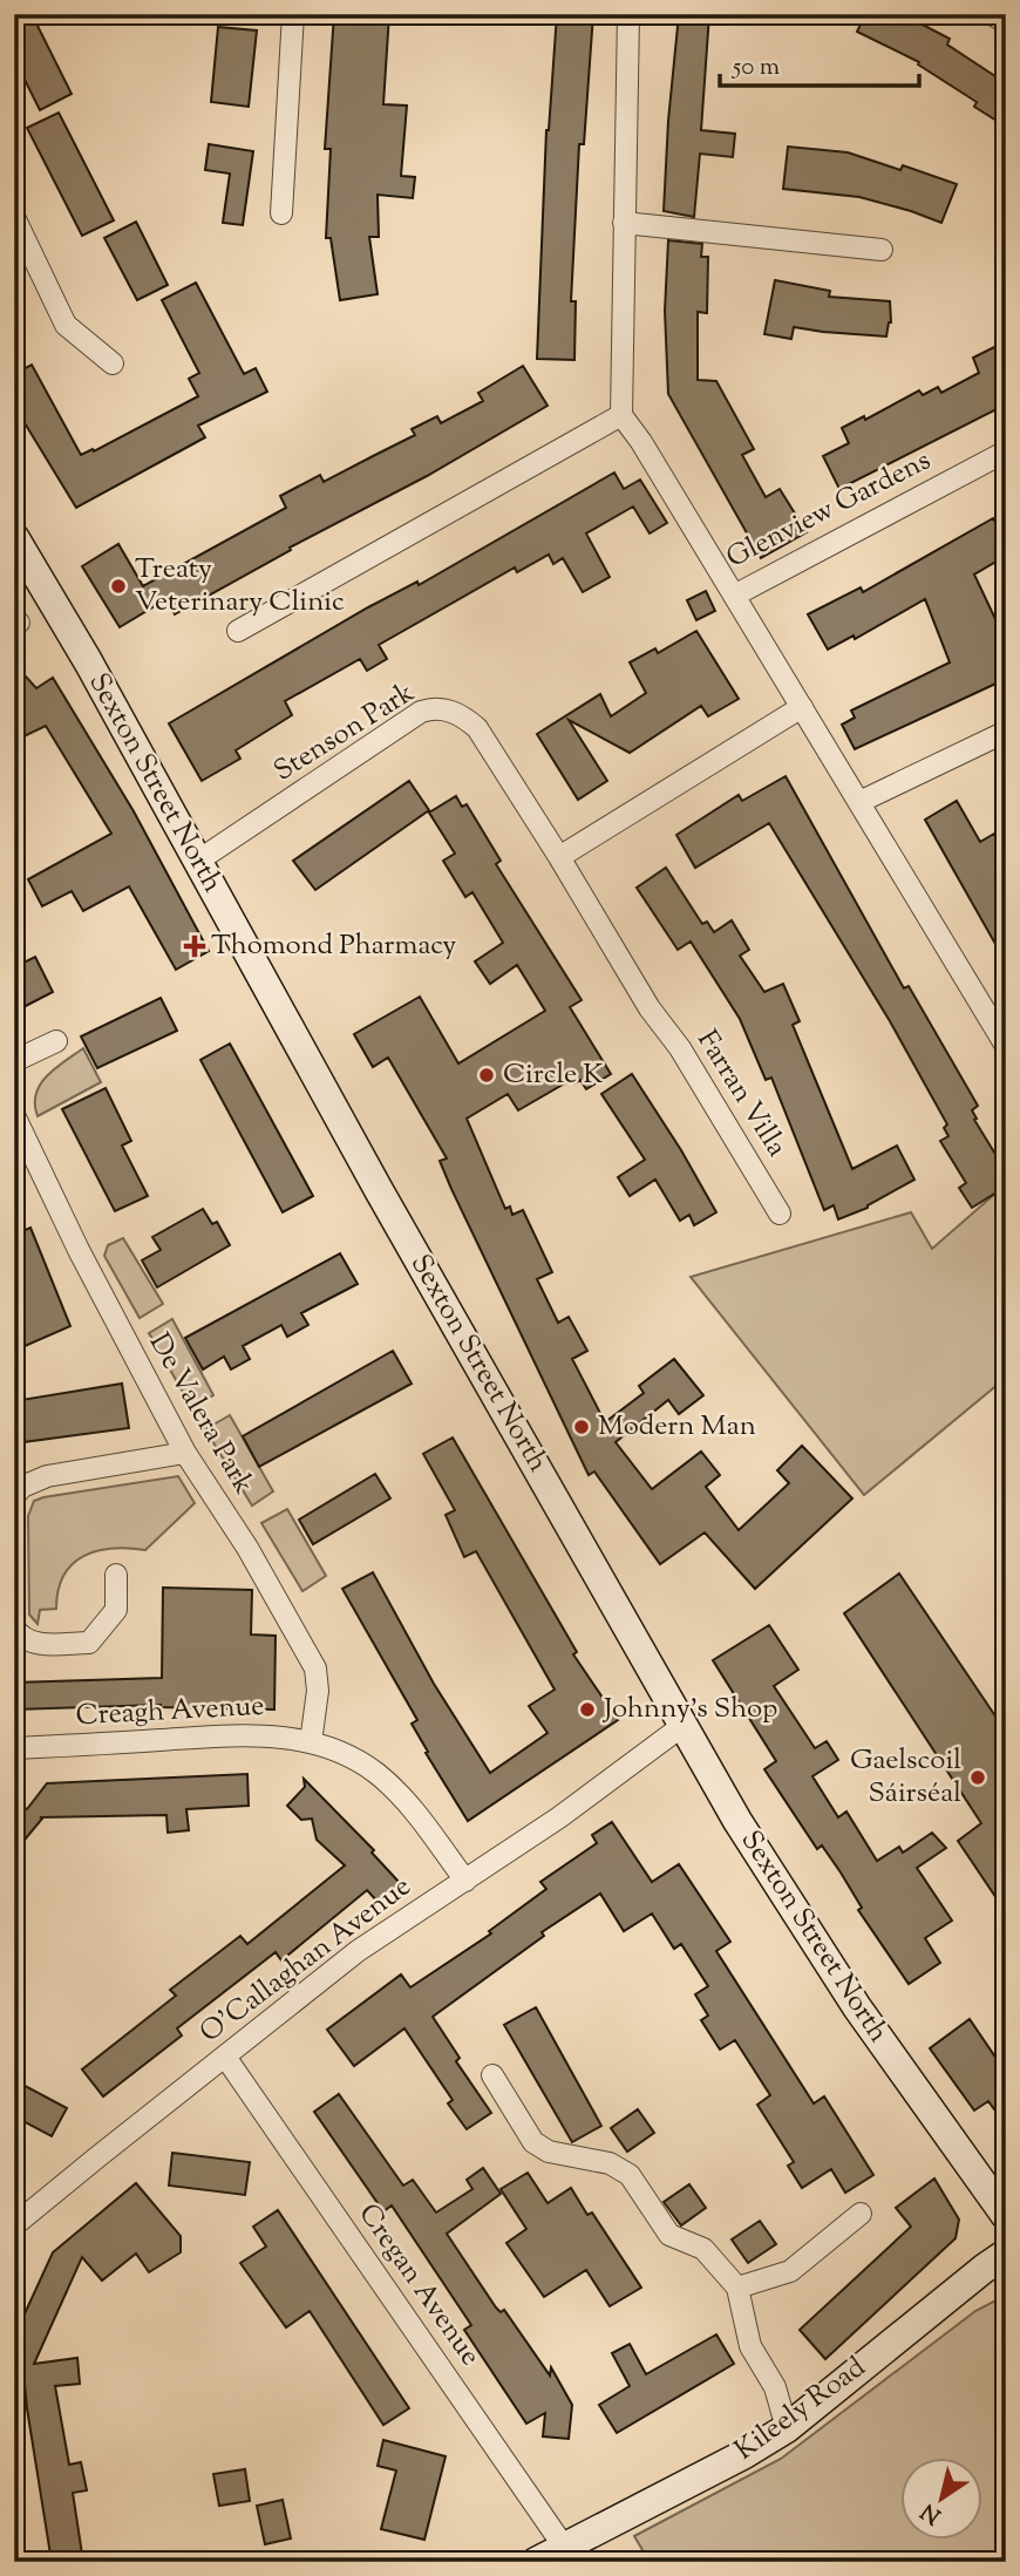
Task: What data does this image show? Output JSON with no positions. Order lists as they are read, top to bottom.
{
  "streets": {
    "main road": ["Sexton Street North", "Kileely Road"],
    "street": [
      "Glenview Gardens",
      "Stenson Park",
      "Farran Villa",
      "De Valera Park",
      "Creagh Avenue",
      "O'Callaghan Avenue",
      "Cregan Avenue"
    ]
  },
  "crossings": [
    ["Stenson Park", "Sexton Street North"],
    ["Stenson Park", "Farran Villa"],
    ["Sexton Street North", "O'Callaghan Avenue"],
    ["De Valera Park", "Creagh Avenue"],
    ["Creagh Avenue", "O'Callaghan Avenue"],
    ["O'Callaghan Avenue", "Cregan Avenue"],
    ["Cregan Avenue", "Kileely Road"]
  ],
  "places": {
    "other": [
      "Treaty Veterinary Clinic",
      "Circle K",
      "Modern Man",
      "Johnny's Shop",
      "Gaelscoil Sáirséal"
    ],
    "health": ["Thomond Pharmacy"]
  },
  "scale_bar": "50 m",
  "north": "bottom left"
}
